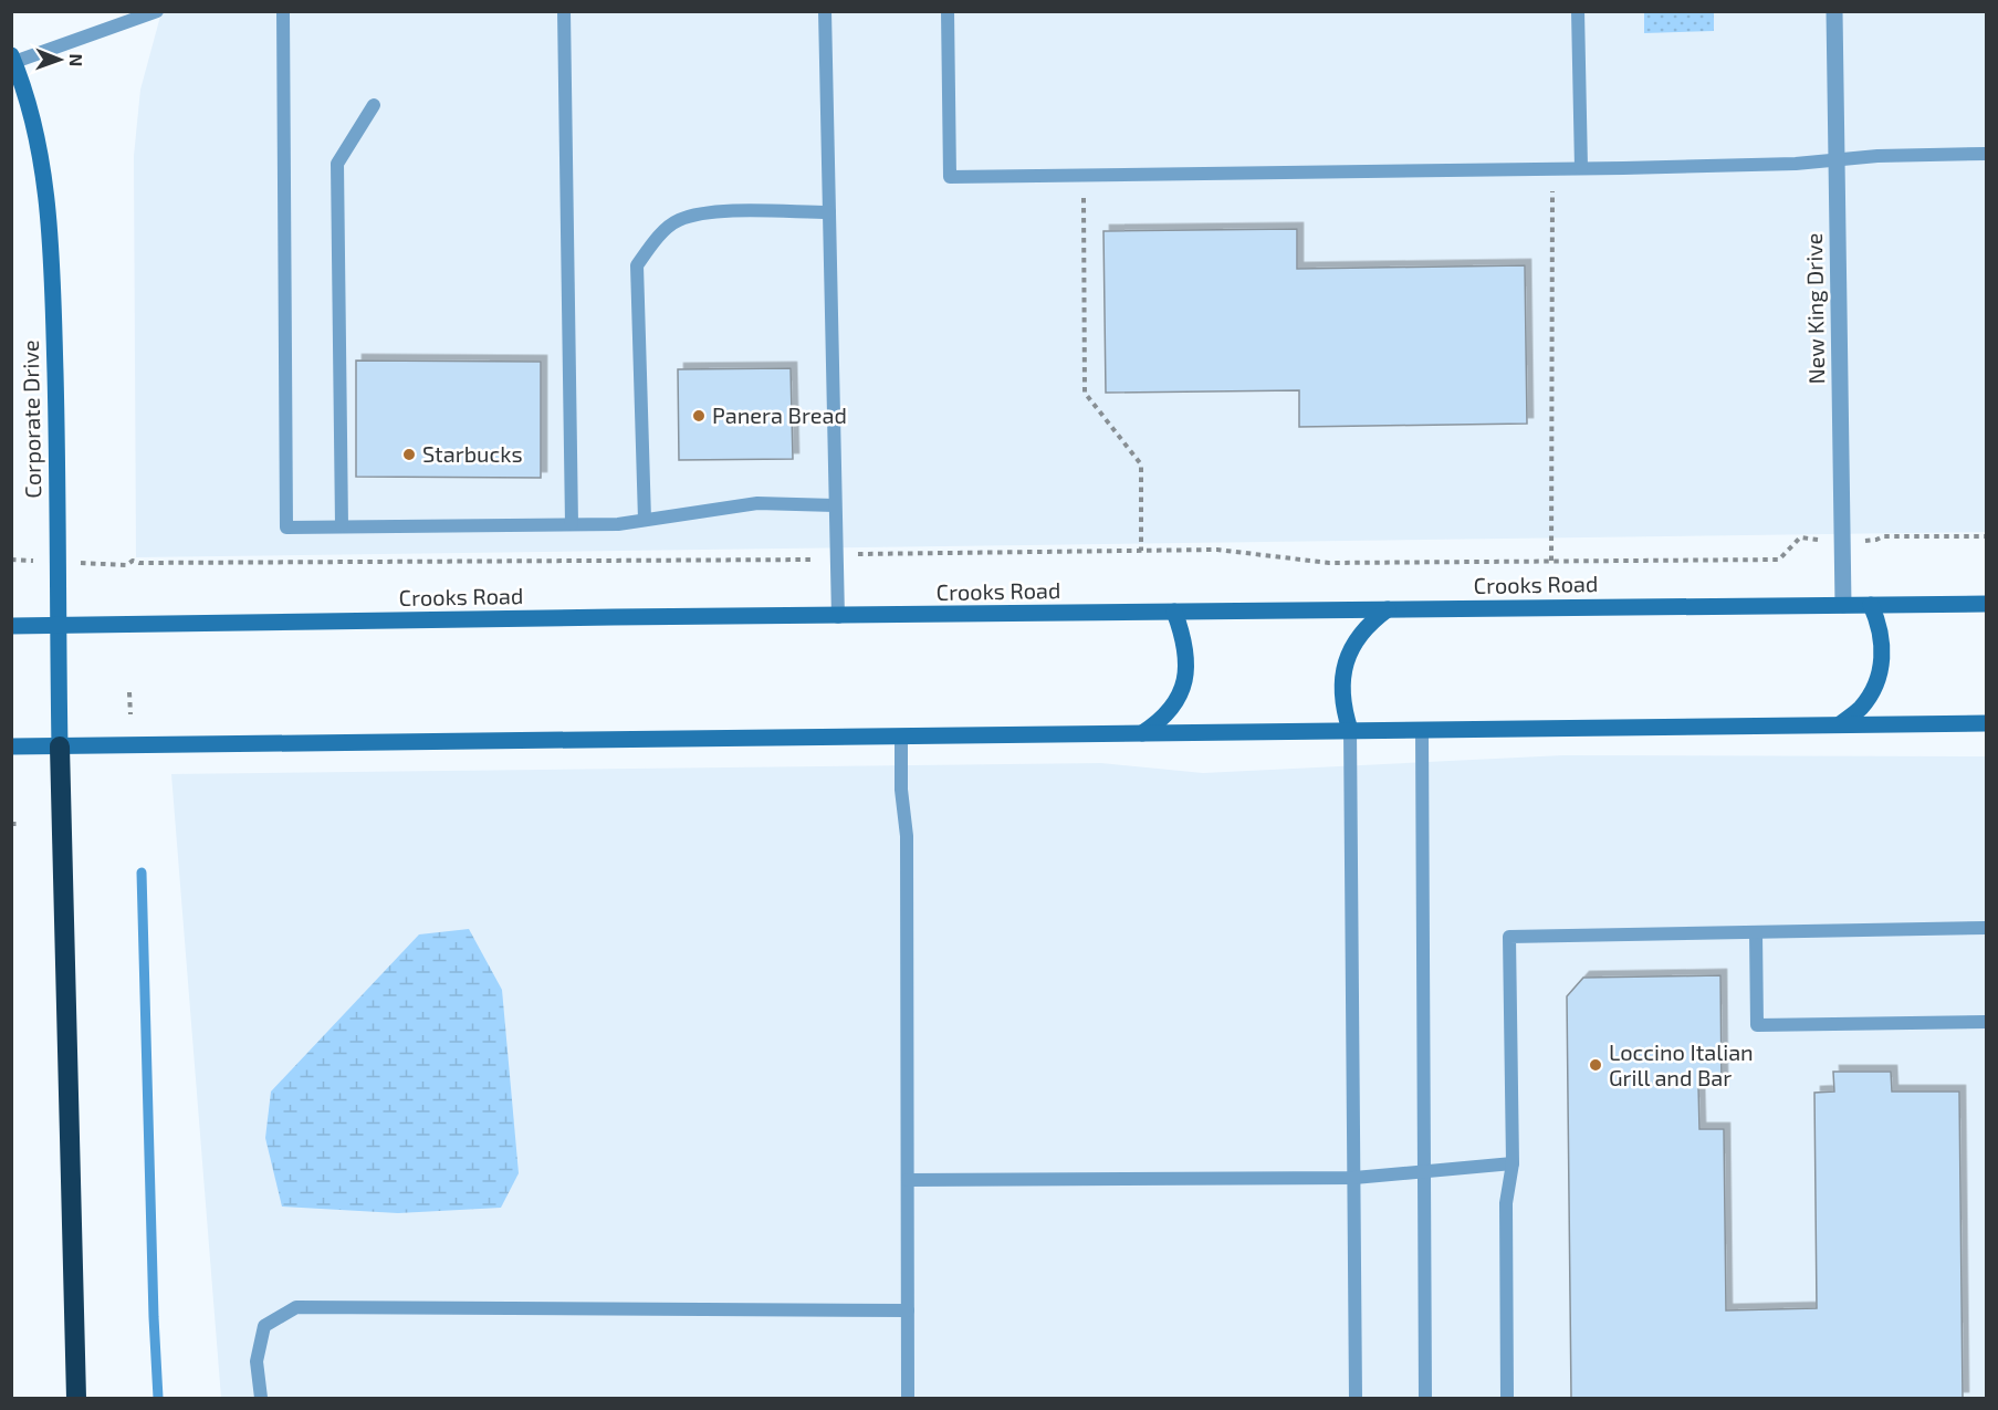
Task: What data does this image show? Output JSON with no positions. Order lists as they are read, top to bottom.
{
  "streets": {
    "main road": ["Corporate Drive", "Crooks Road"],
    "street": ["New King Drive"]
  },
  "crossings": [
    ["New King Drive", "Crooks Road"],
    ["Corporate Drive", "Crooks Road"]
  ],
  "places": ["Panera Bread", "Starbucks", "Loccino Italian Grill and Bar"],
  "north": "right"
}
